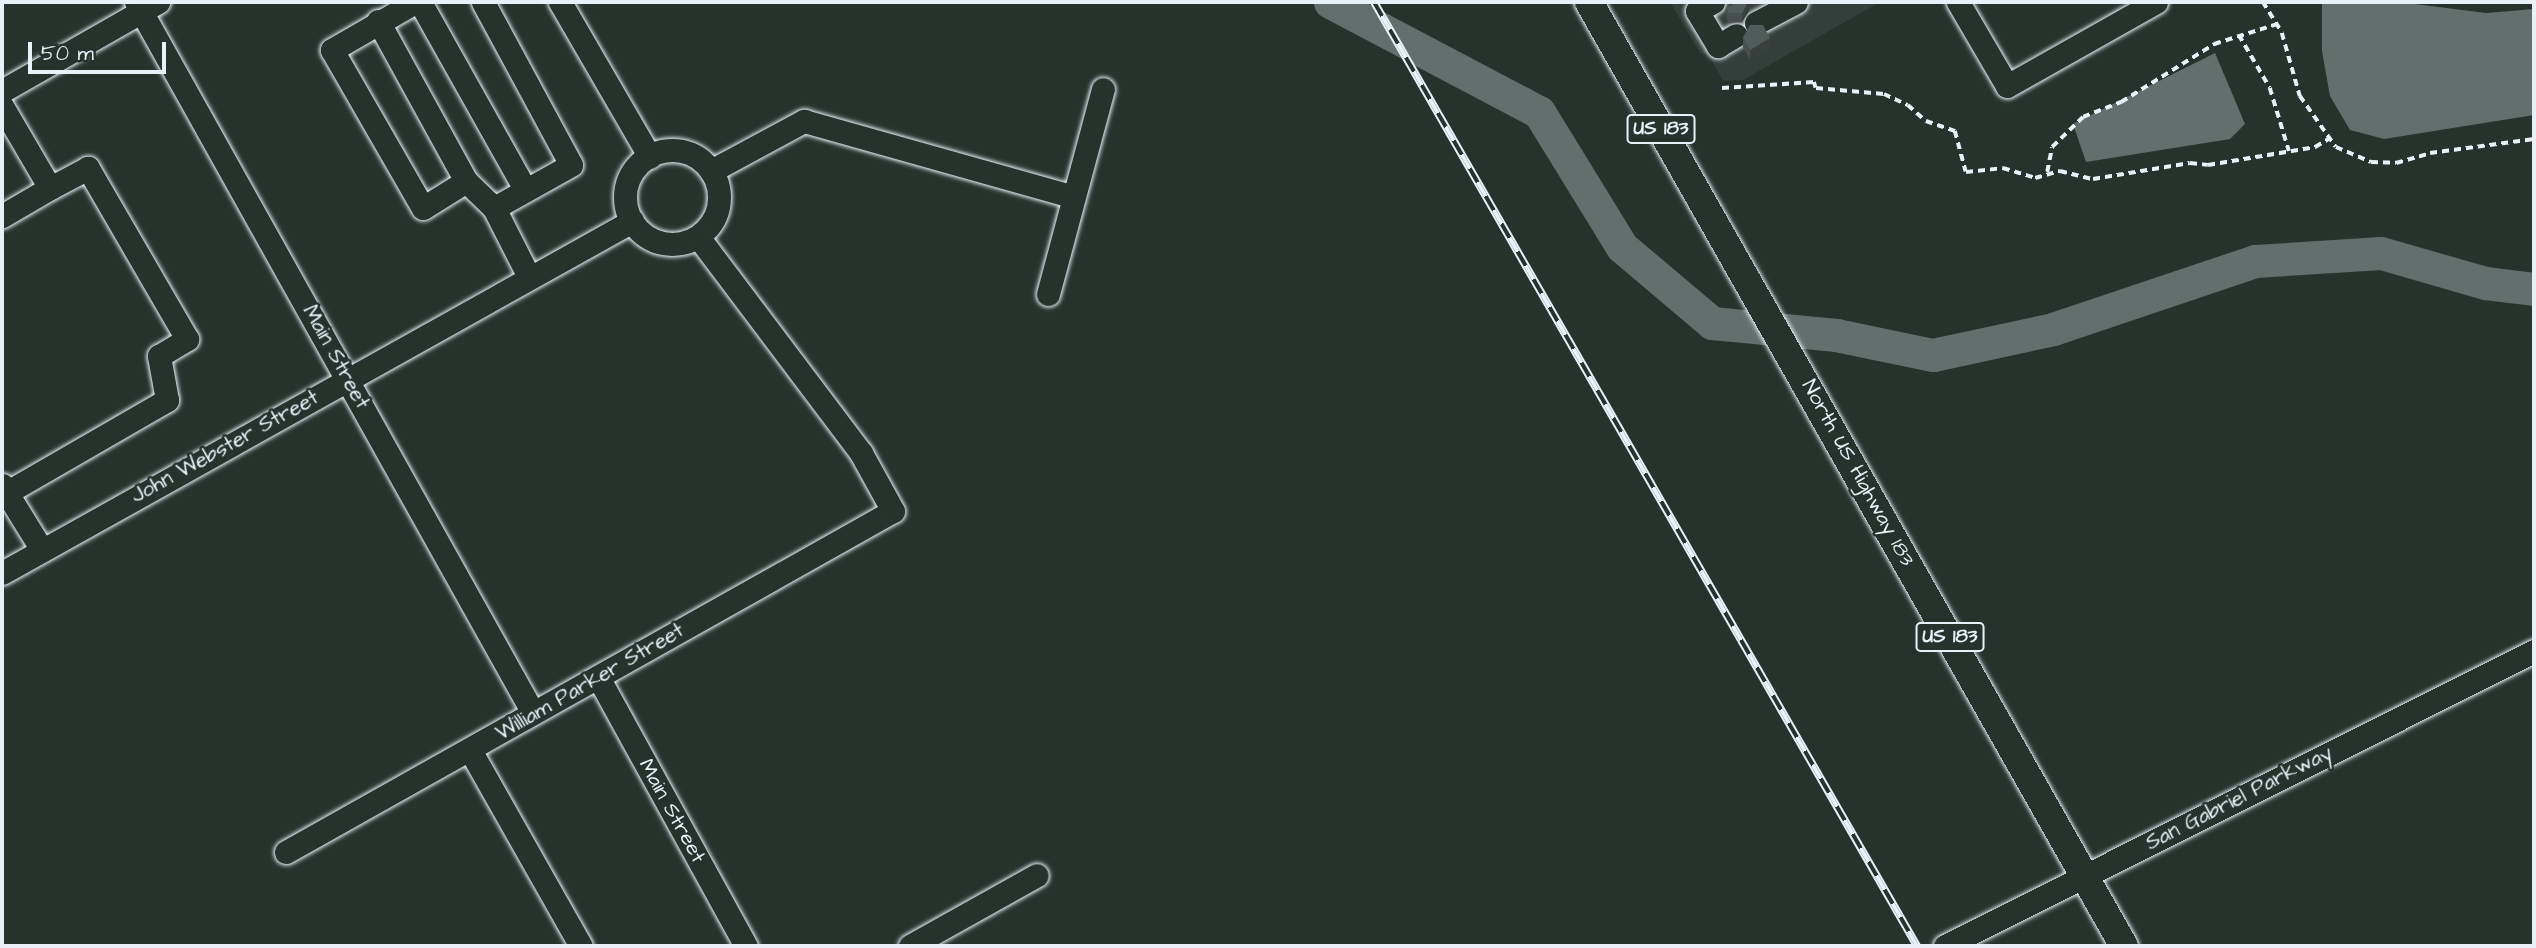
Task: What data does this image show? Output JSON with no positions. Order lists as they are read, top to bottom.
{
  "streets": {
    "main road": ["US 183", "North US Highway 183"],
    "street": [
      "Main Street",
      "John Webster Street",
      "William Parker Street",
      "San Gabriel Parkway"
    ]
  },
  "crossings": [
    ["Main Street", "John Webster Street"],
    ["Main Street", "William Parker Street"],
    ["John Webster Street", "William Parker Street"],
    ["North US Highway 183", "San Gabriel Parkway"]
  ],
  "scale_bar": "50 m"
}
